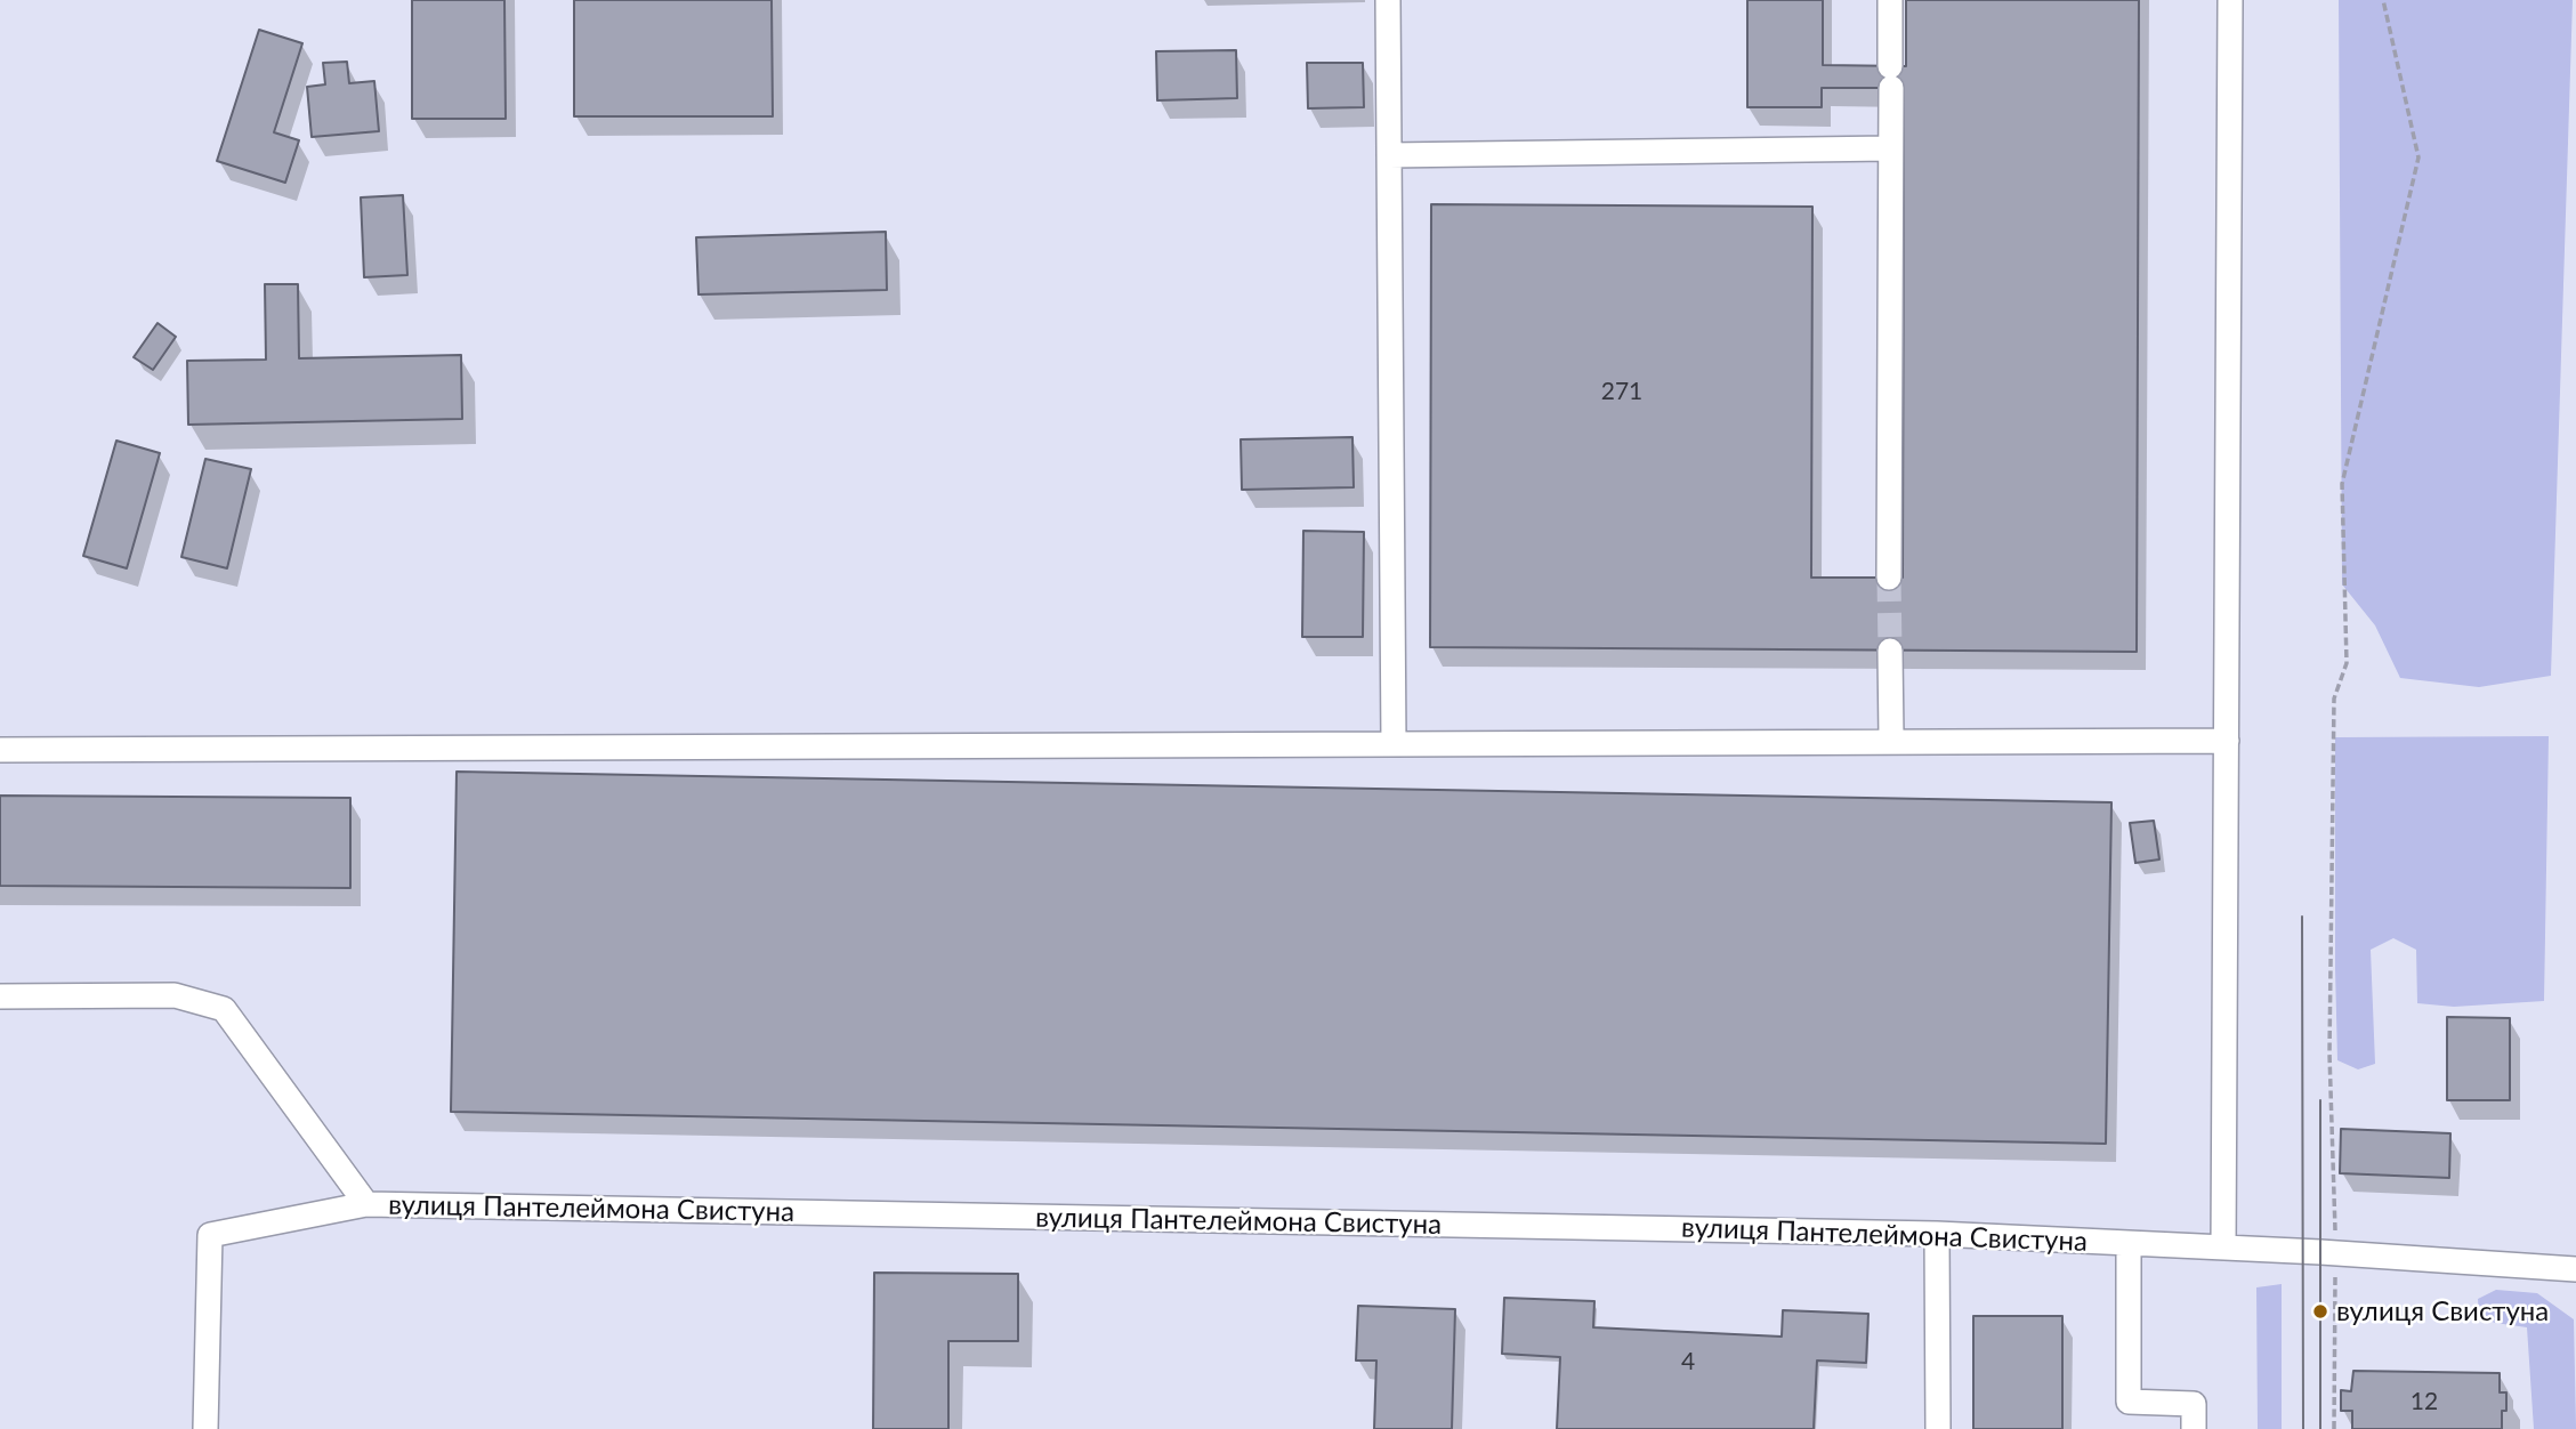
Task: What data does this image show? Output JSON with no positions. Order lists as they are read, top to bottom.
{
  "streets": {
    "street": ["вулиця Пантелеймона Свистуна"]
  },
  "places": ["вулиця Свистуна"],
  "house_numbers": ["271", "4", "12"]
}
